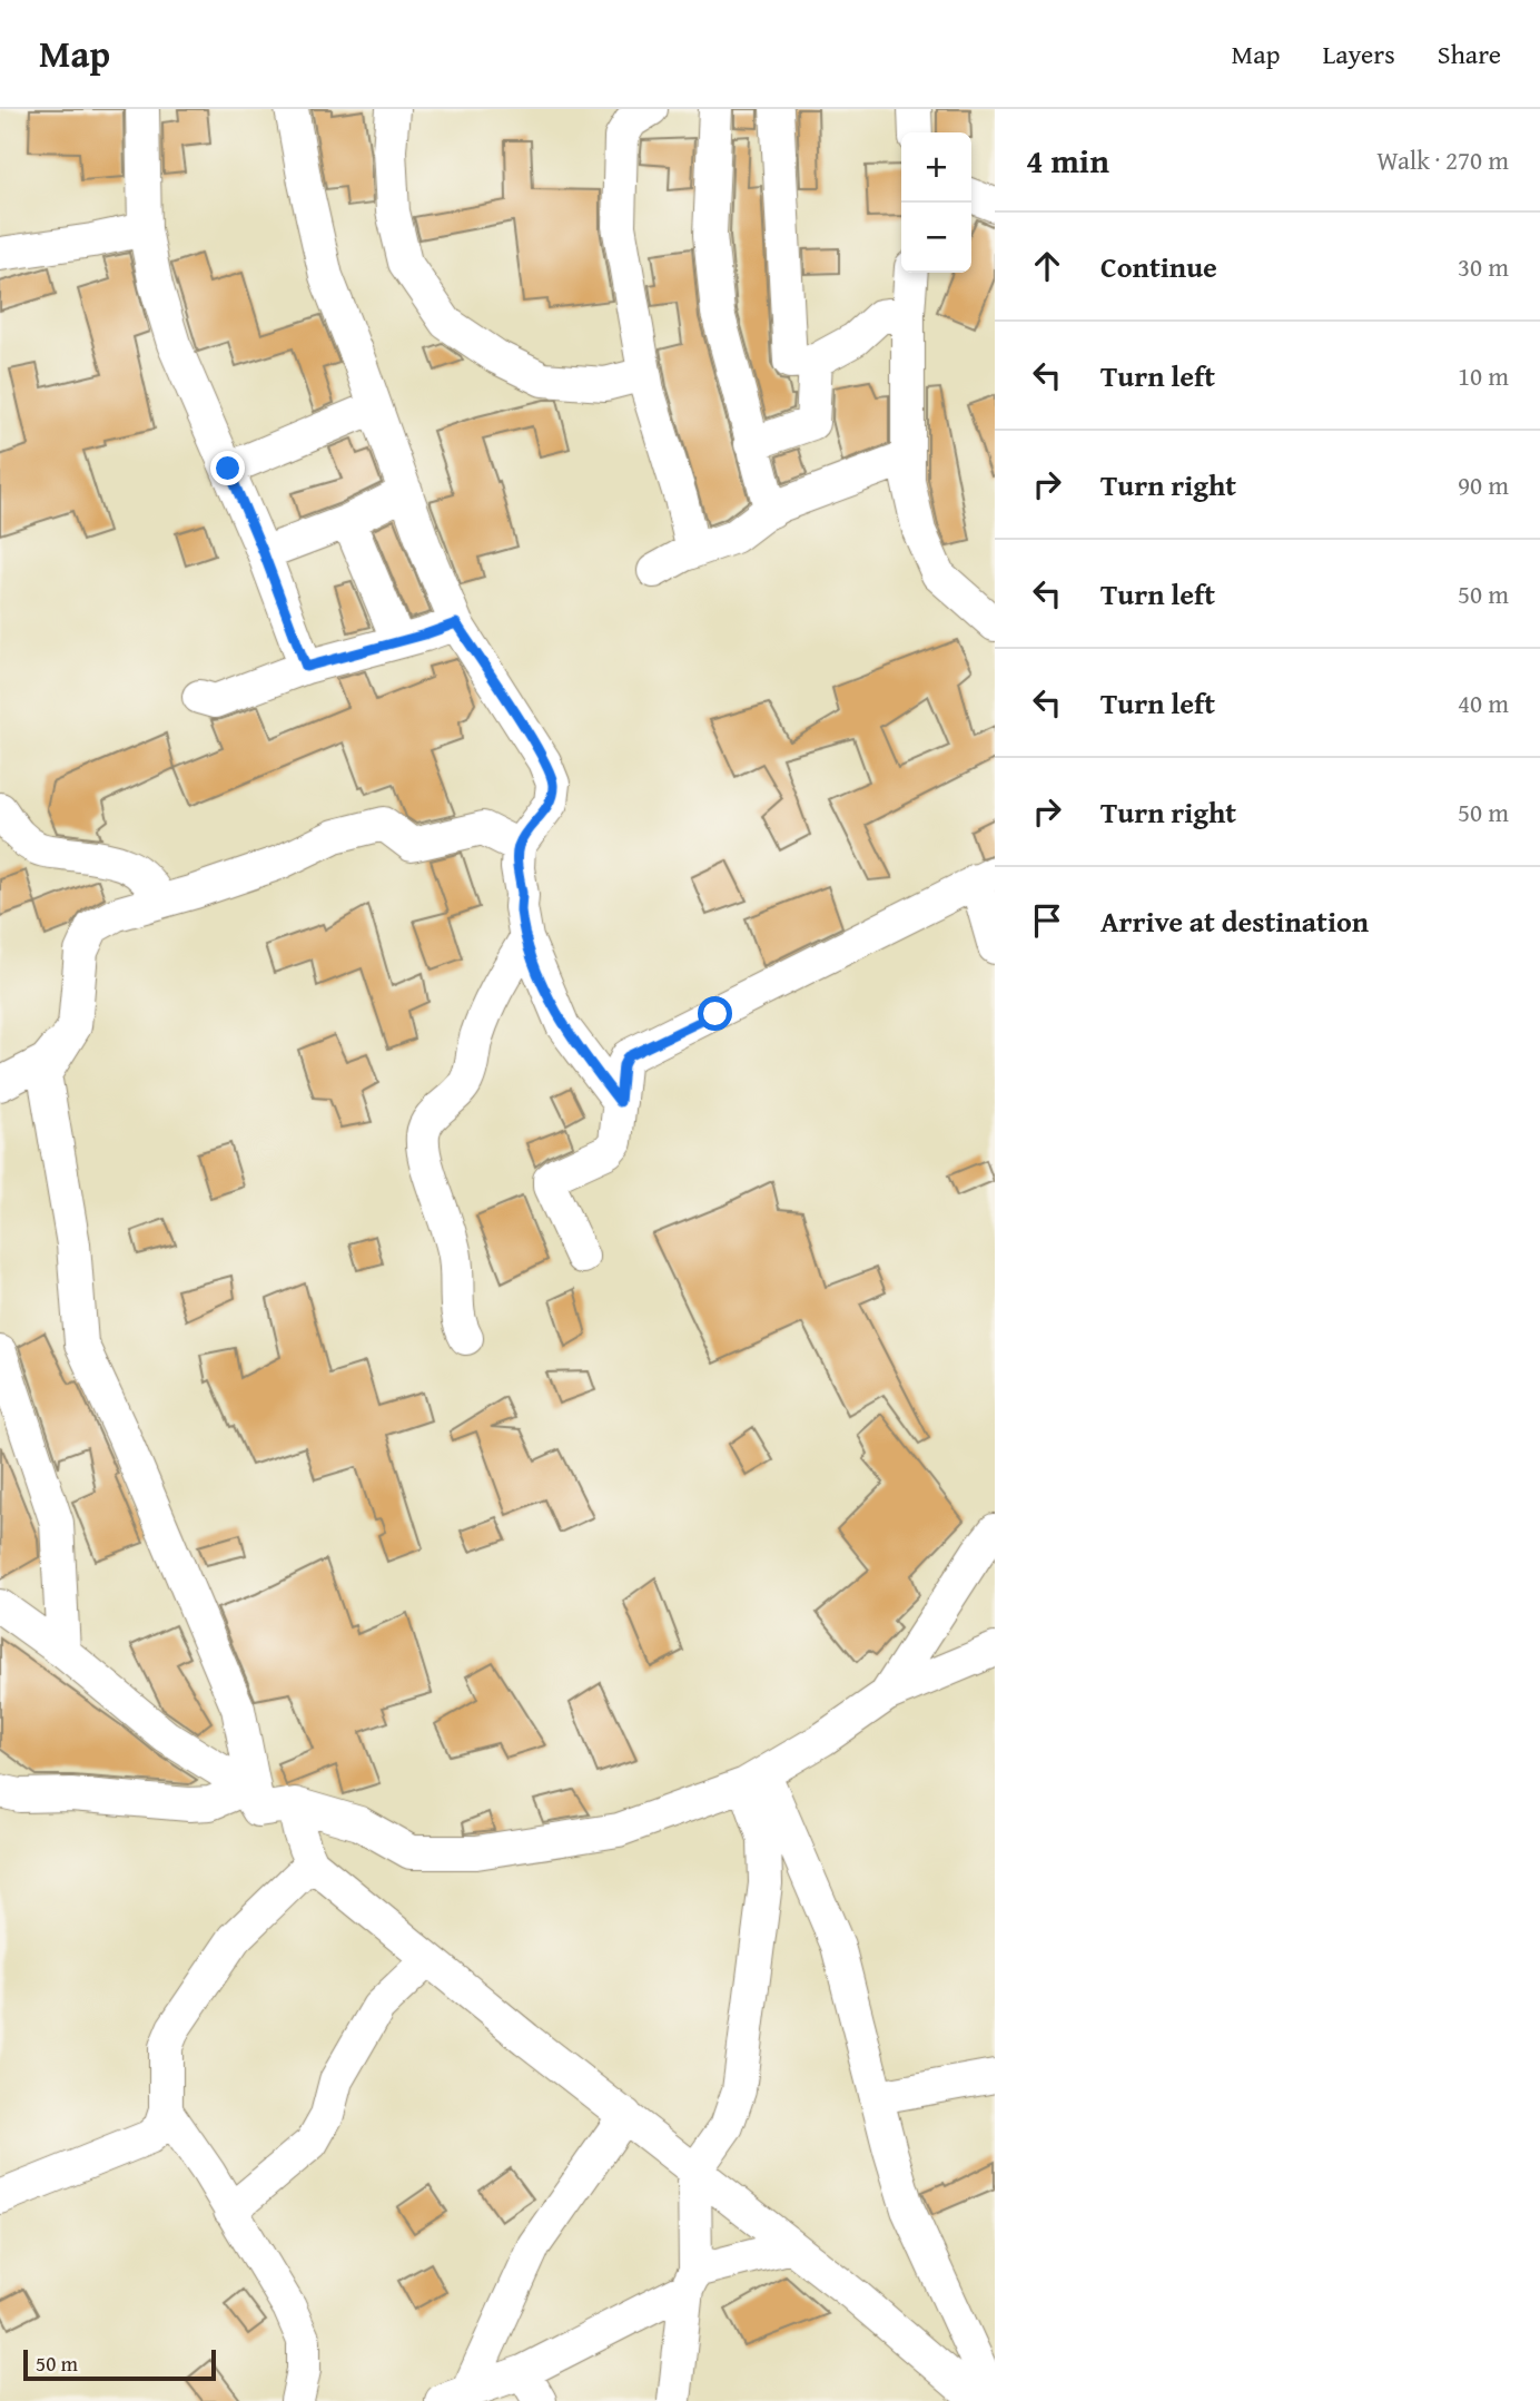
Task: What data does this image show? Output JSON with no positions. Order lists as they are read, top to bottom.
{
  "scale_bar": "50 m",
  "page": {
    "header": "Map",
    "nav": ["Map", "Layers", "Share"],
    "heading": ["4 min", "Walk · 270 m"],
    "map_buttons": ["+", "−"],
    "list": [
      ["Continue", "30 m"],
      ["Turn left", "10 m"],
      ["Turn right", "90 m"],
      ["Turn left", "50 m"],
      ["Turn left", "40 m"],
      ["Turn right", "50 m"],
      "Arrive at destination"
    ],
    "scale": "50 m"
  }
}
